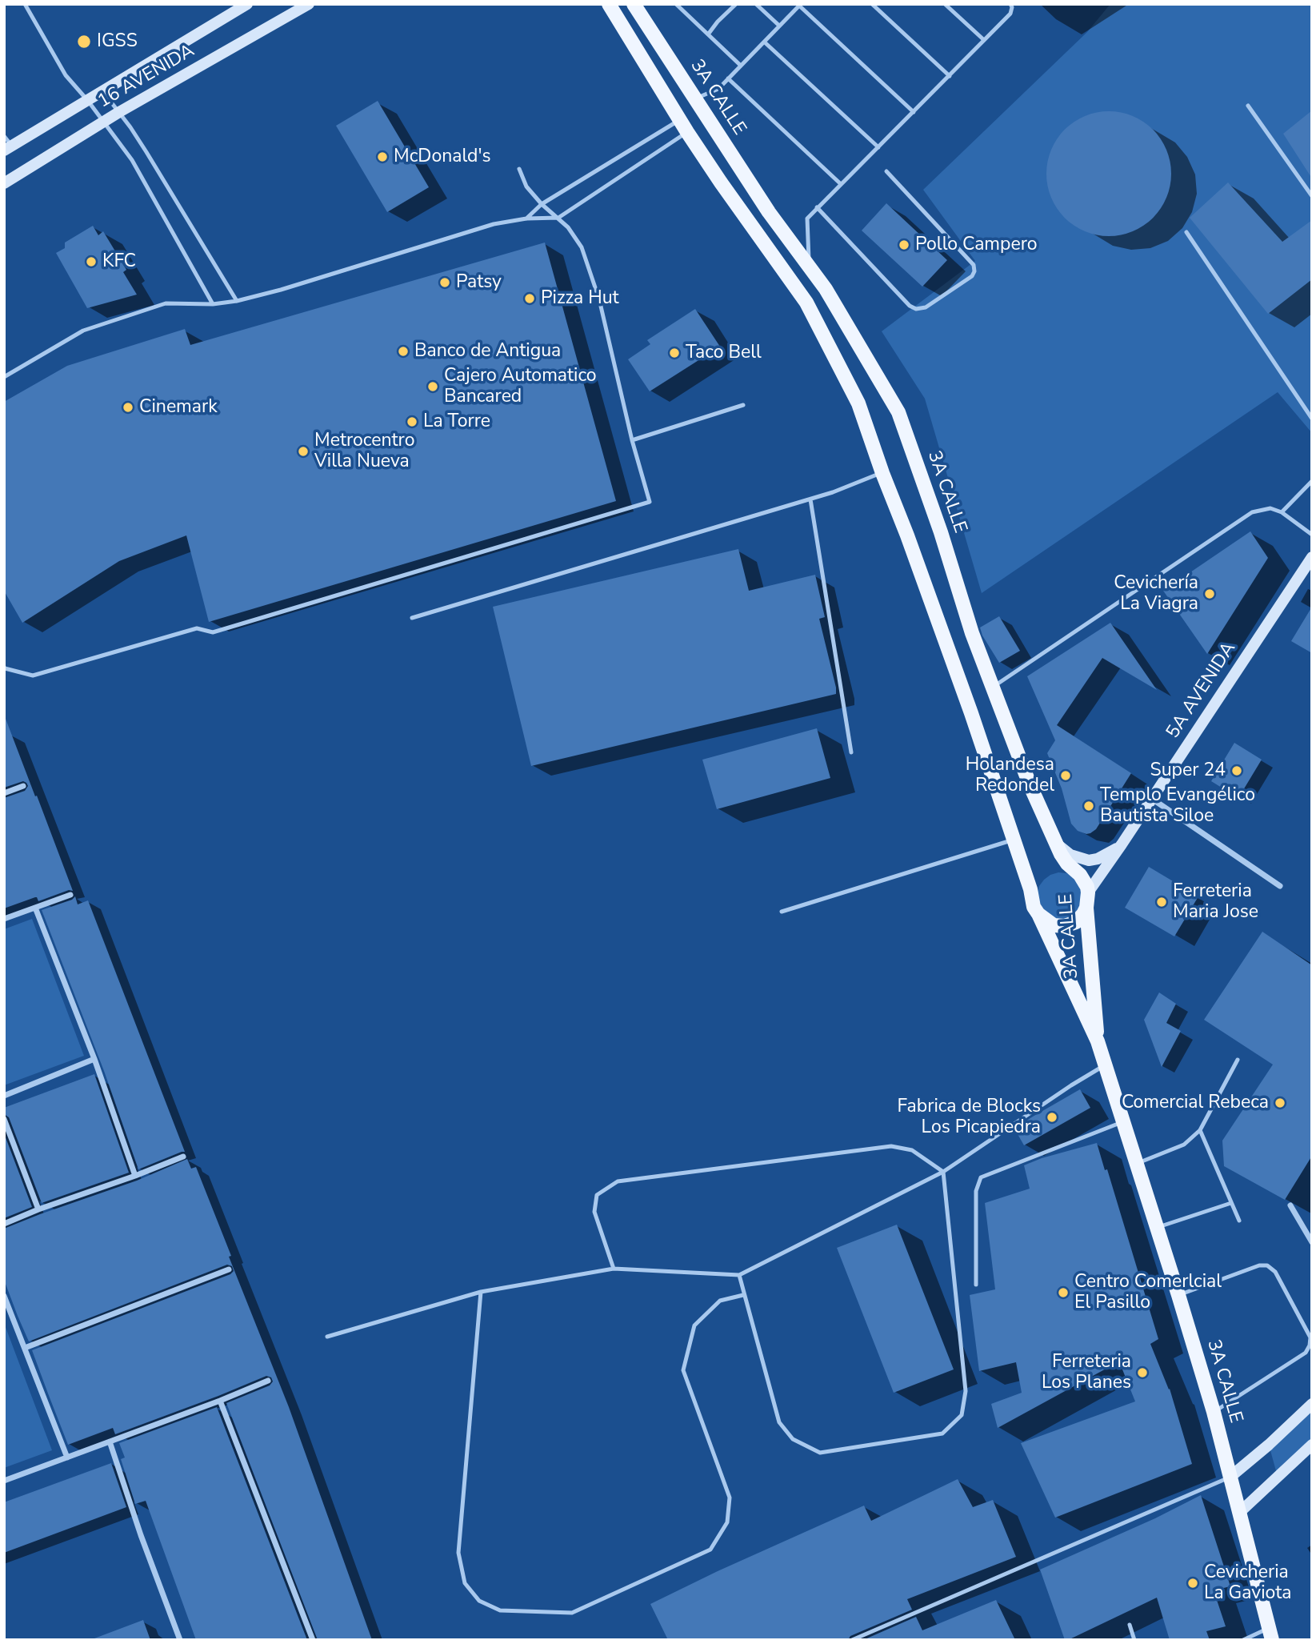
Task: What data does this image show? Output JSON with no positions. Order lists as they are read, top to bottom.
{
  "streets": {
    "main road": ["16 AVENIDA", "3A CALLE", "5A AVENIDA"]
  },
  "crossings": [
    ["3A CALLE", "5A AVENIDA"]
  ],
  "places": [
    "IGSS",
    "McDonald's",
    "Pollo Campero",
    "KFC",
    "Patsy",
    "Pizza Hut",
    "Banco de Antigua",
    "Taco Bell",
    "Cajero Automatico Bancared",
    "Cinemark",
    "La Torre",
    "Metrocentro Villa Nueva",
    "Cevichería La Viagra",
    "Super 24",
    "Holandesa Redondel",
    "Templo Evangélico Bautista Siloe",
    "Ferreteria Maria Jose",
    "Comercial Rebeca",
    "Fabrica de Blocks Los Picapiedra",
    "Centro Comerlcial El Pasillo",
    "Ferreteria Los Planes",
    "Cevicheria La Gaviota"
  ]
}
